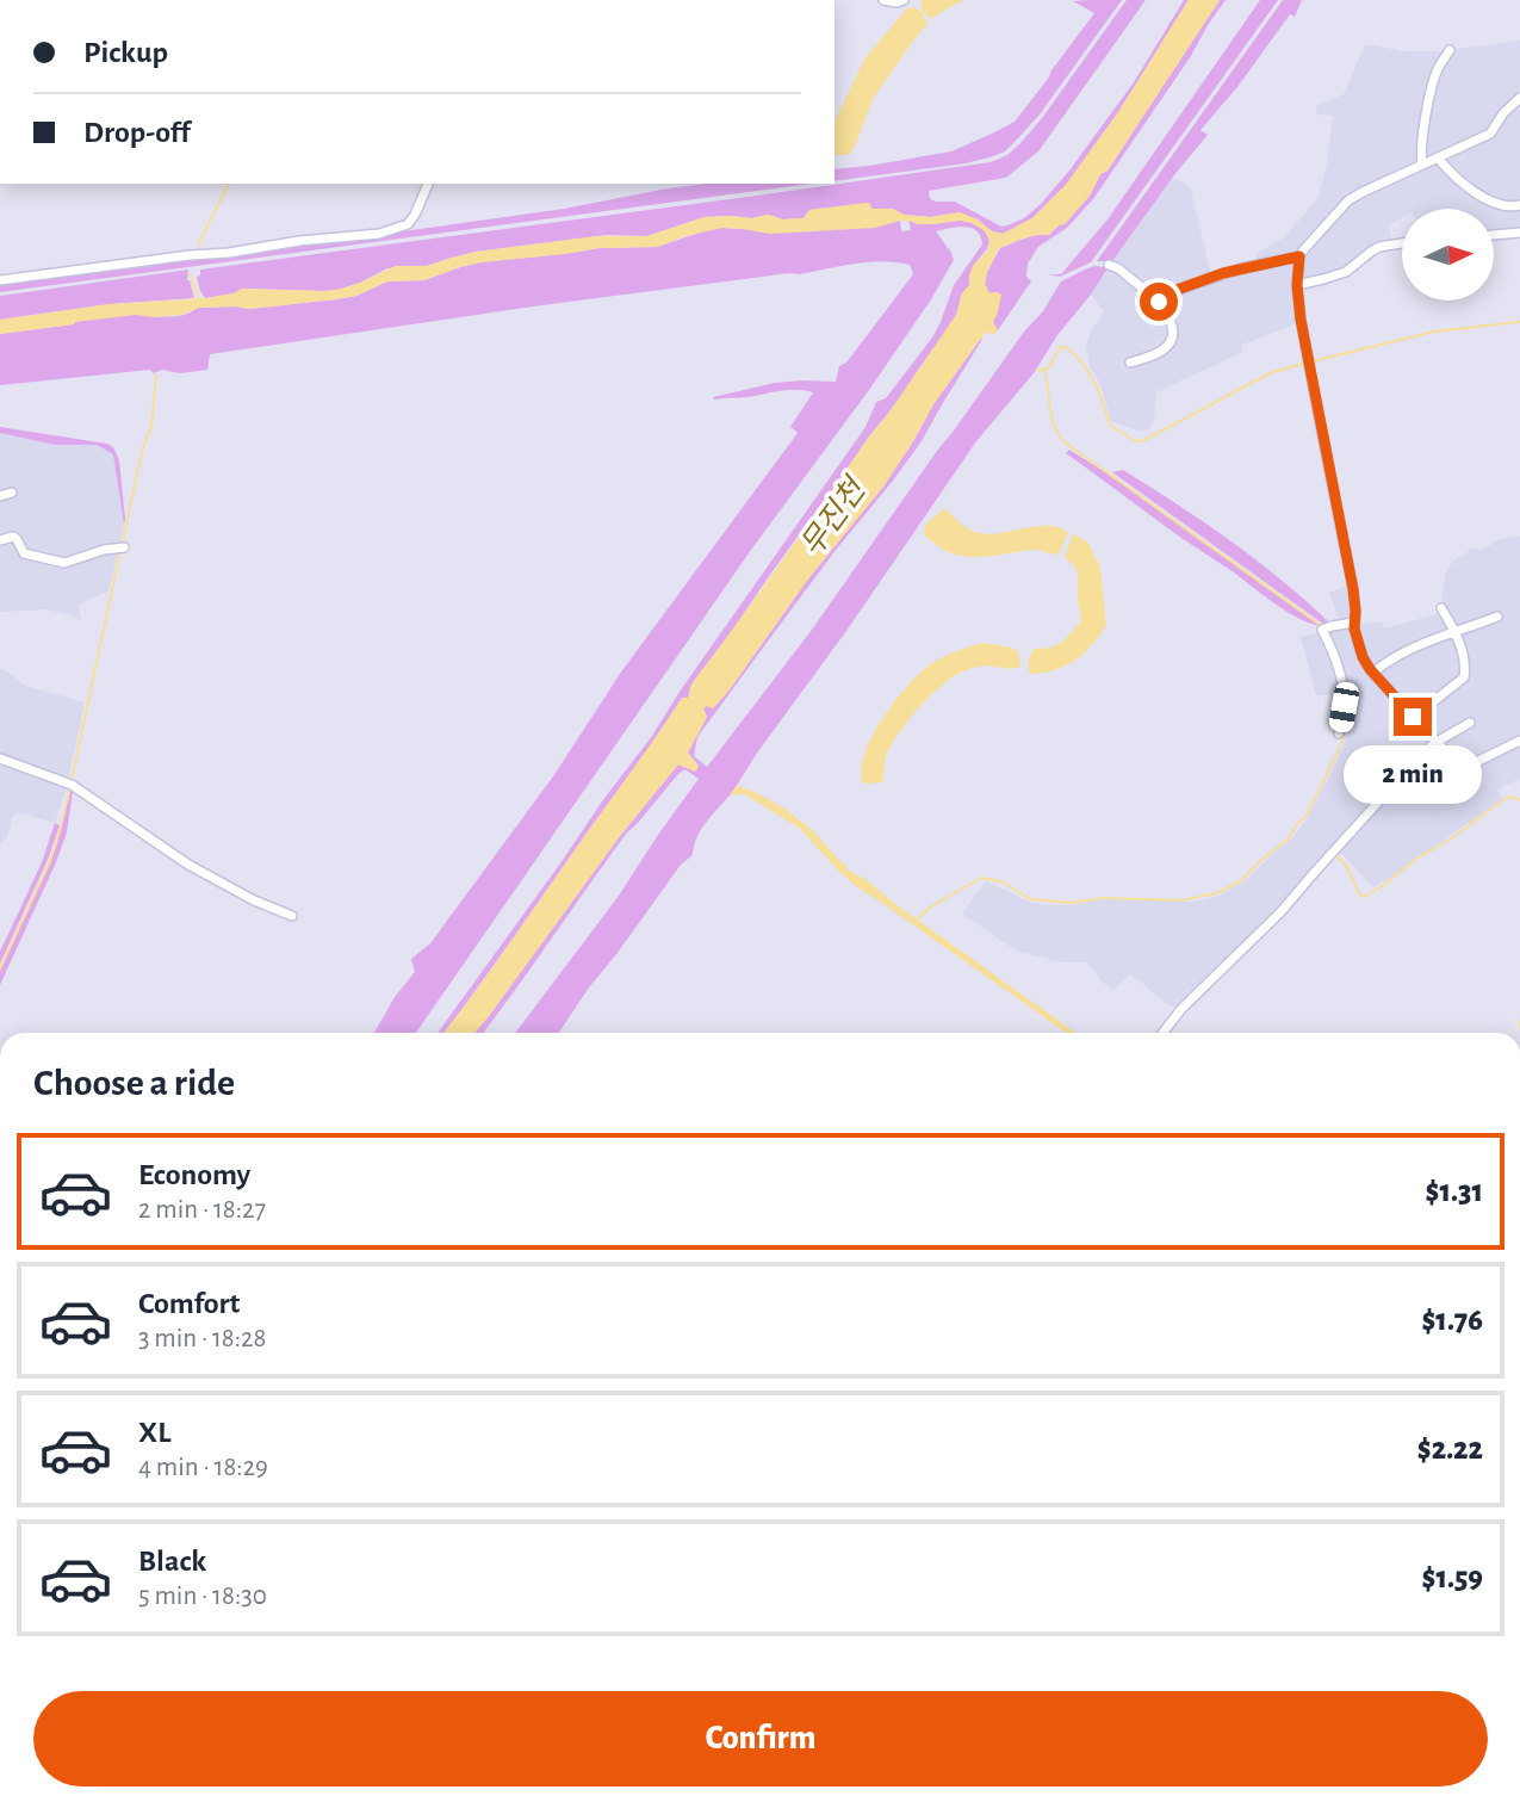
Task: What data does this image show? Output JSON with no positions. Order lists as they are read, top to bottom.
{
  "water": ["무진천"],
  "north": "right",
  "page": {
    "banner": ["Pickup", "Drop-off"],
    "bubble": "2 min",
    "heading": "Choose a ride",
    "list": [
      {
        "name": "Economy",
        "note": "2 min · 18:27",
        "value": "$1.31"
      },
      {
        "name": "Comfort",
        "note": "3 min · 18:28",
        "value": "$1.76"
      },
      {
        "name": "XL",
        "note": "4 min · 18:29",
        "value": "$2.22"
      },
      {
        "name": "Black",
        "note": "5 min · 18:30",
        "value": "$1.59"
      }
    ],
    "buttons": "Confirm"
  }
}
